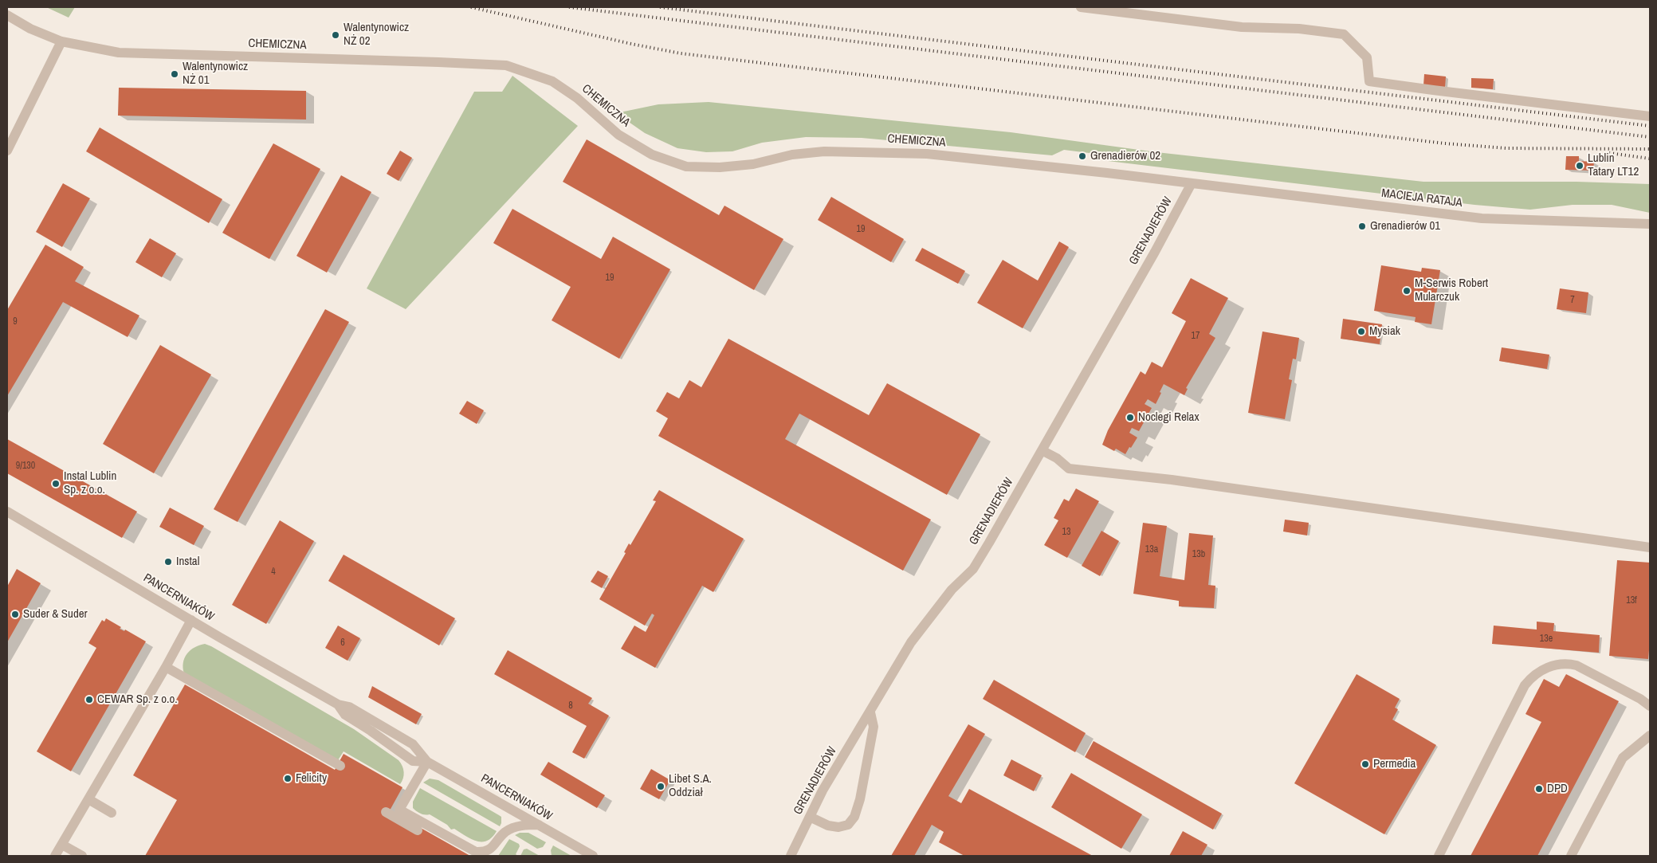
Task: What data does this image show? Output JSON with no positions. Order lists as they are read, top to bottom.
{
  "streets": {
    "street": [
      "CHEMICZNA",
      "MACIEJA RATAJA",
      "GRENADIERÓW",
      "PANCERNIAKÓW"
    ]
  },
  "crossings": [
    ["CHEMICZNA", "MACIEJA RATAJA"],
    ["CHEMICZNA", "GRENADIERÓW"],
    ["MACIEJA RATAJA", "GRENADIERÓW"]
  ],
  "places": [
    "Walentynowicz NŻ 02",
    "Walentynowicz NŻ 01",
    "Grenadierów 02",
    "Lublin Tatary LT12",
    "Grenadierów 01",
    "M-Serwis Robert Mularczuk",
    "Mysiak",
    "Noclegi Relax",
    "Instal Lublin Sp. z o.o.",
    "Instal",
    "Suder & Suder",
    "CEWAR Sp. z o.o.",
    "Permedia",
    "Felicity",
    "Libet S.A. Oddział",
    "DPD"
  ],
  "house_numbers": [
    "19",
    "19",
    "7",
    "9",
    "17",
    "9/130",
    "13",
    "13a",
    "13b",
    "4",
    "13f",
    "13e",
    "6",
    "8"
  ]
}
